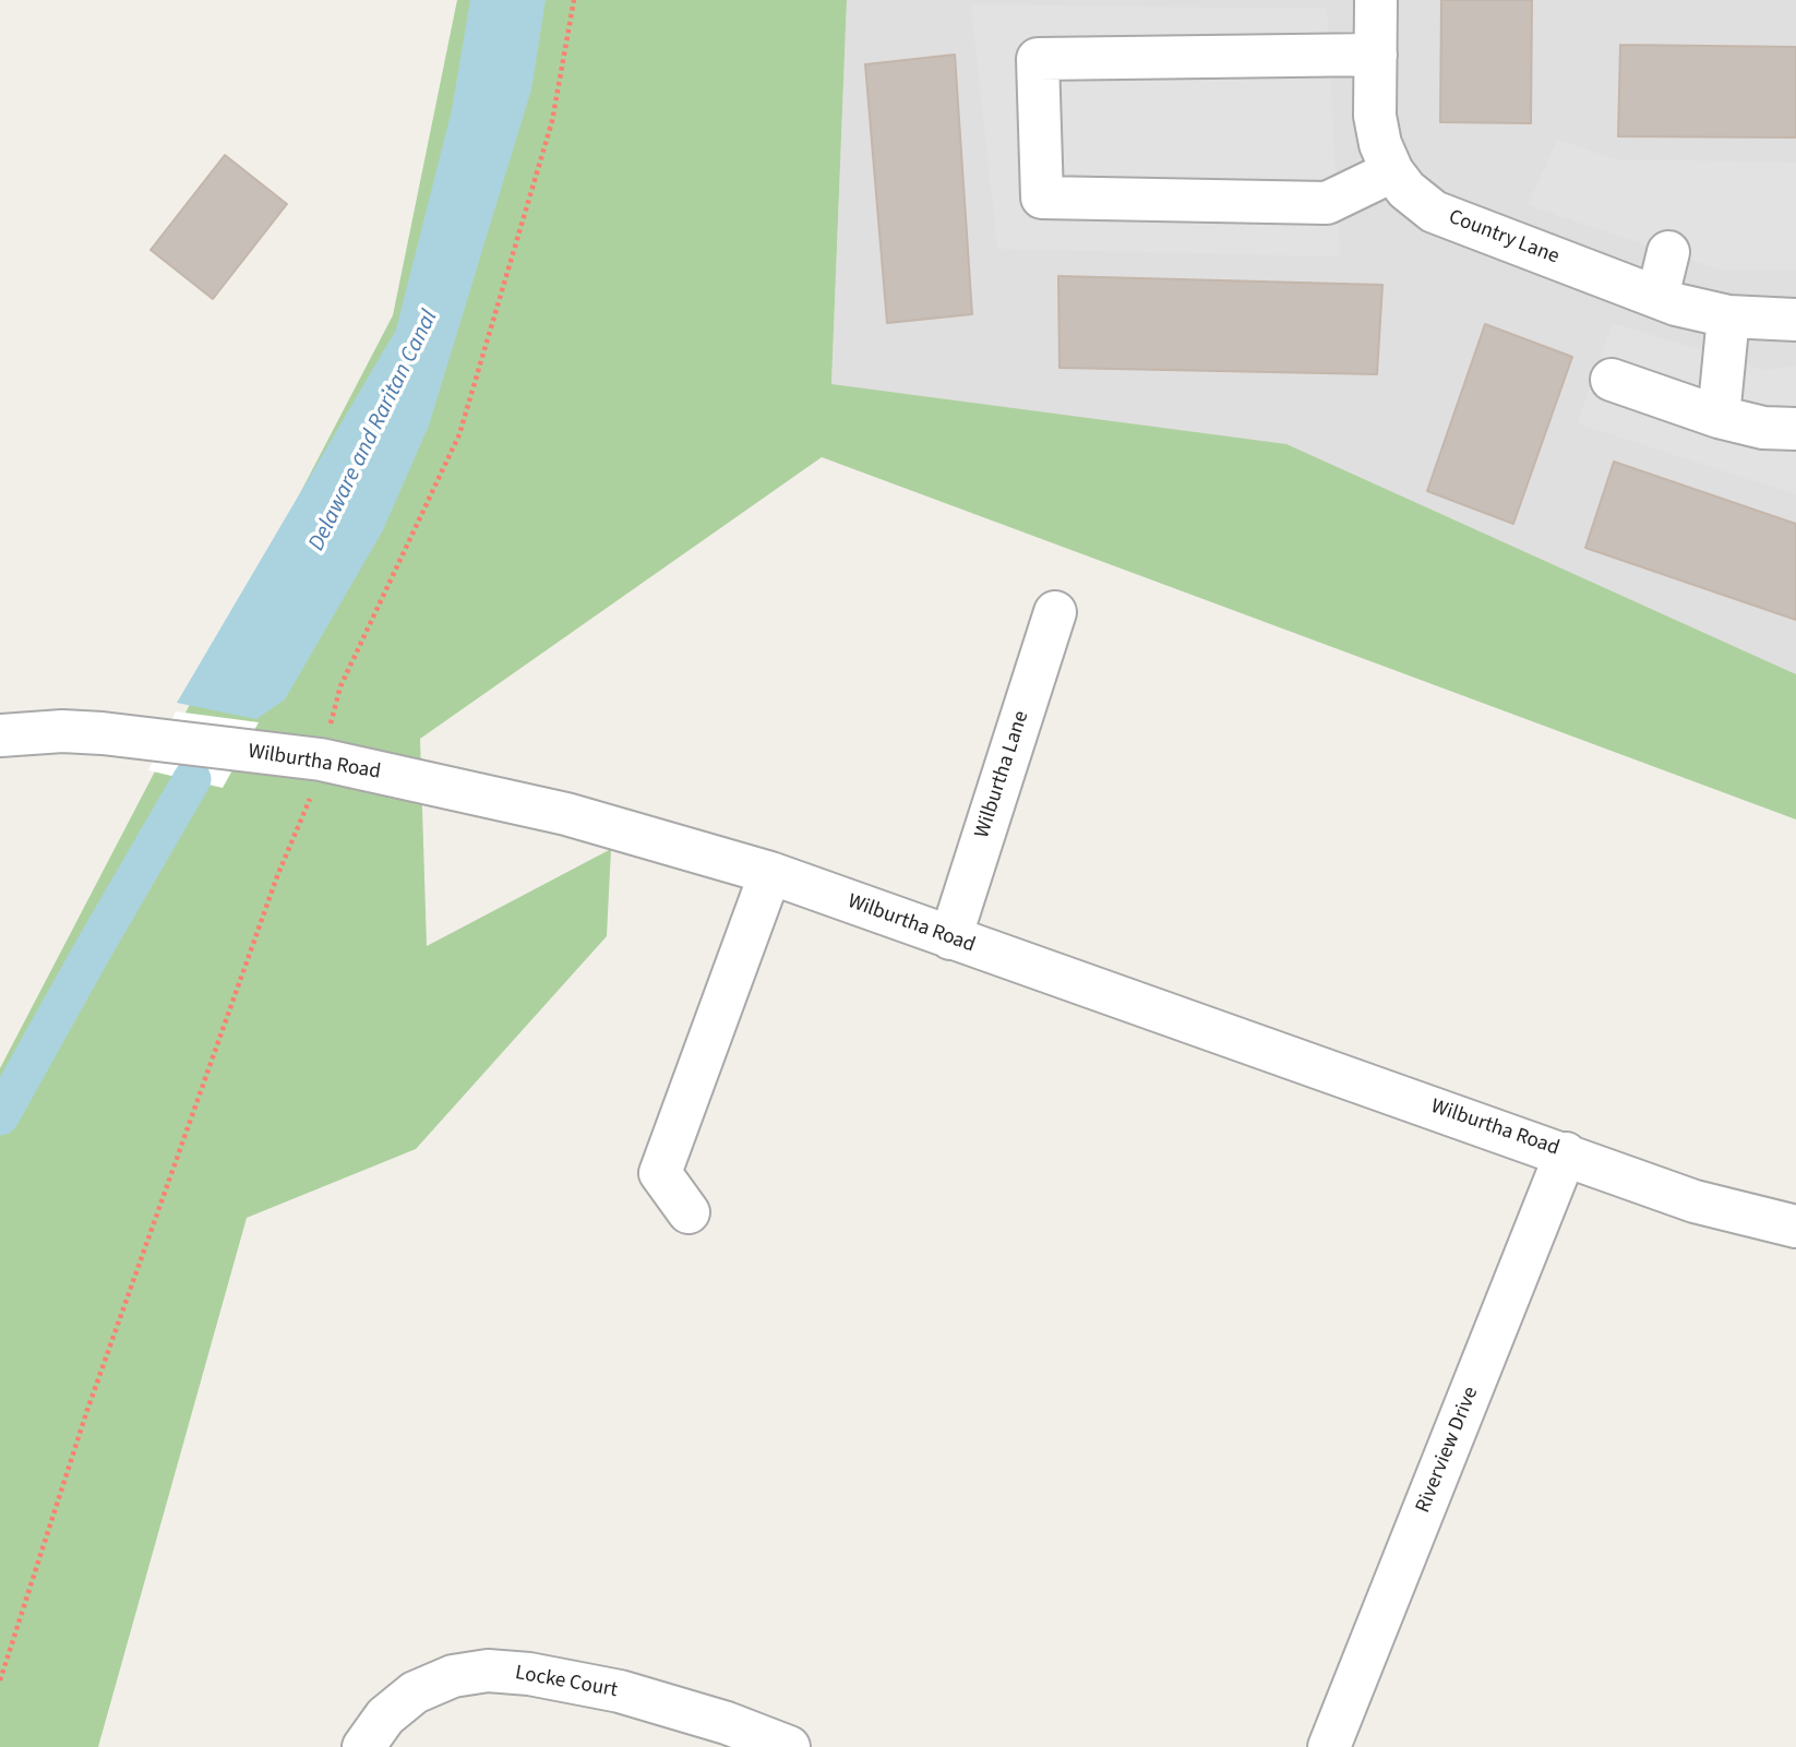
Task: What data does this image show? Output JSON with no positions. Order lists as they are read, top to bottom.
{
  "streets": {
    "street": [
      "Country Lane",
      "Wilburtha Road",
      "Wilburtha Lane",
      "Riverview Drive",
      "Locke Court"
    ]
  },
  "crossings": [
    ["Wilburtha Road", "Wilburtha Lane"],
    ["Wilburtha Road", "Riverview Drive"]
  ],
  "water": ["Delaware and Raritan Canal"]
}
